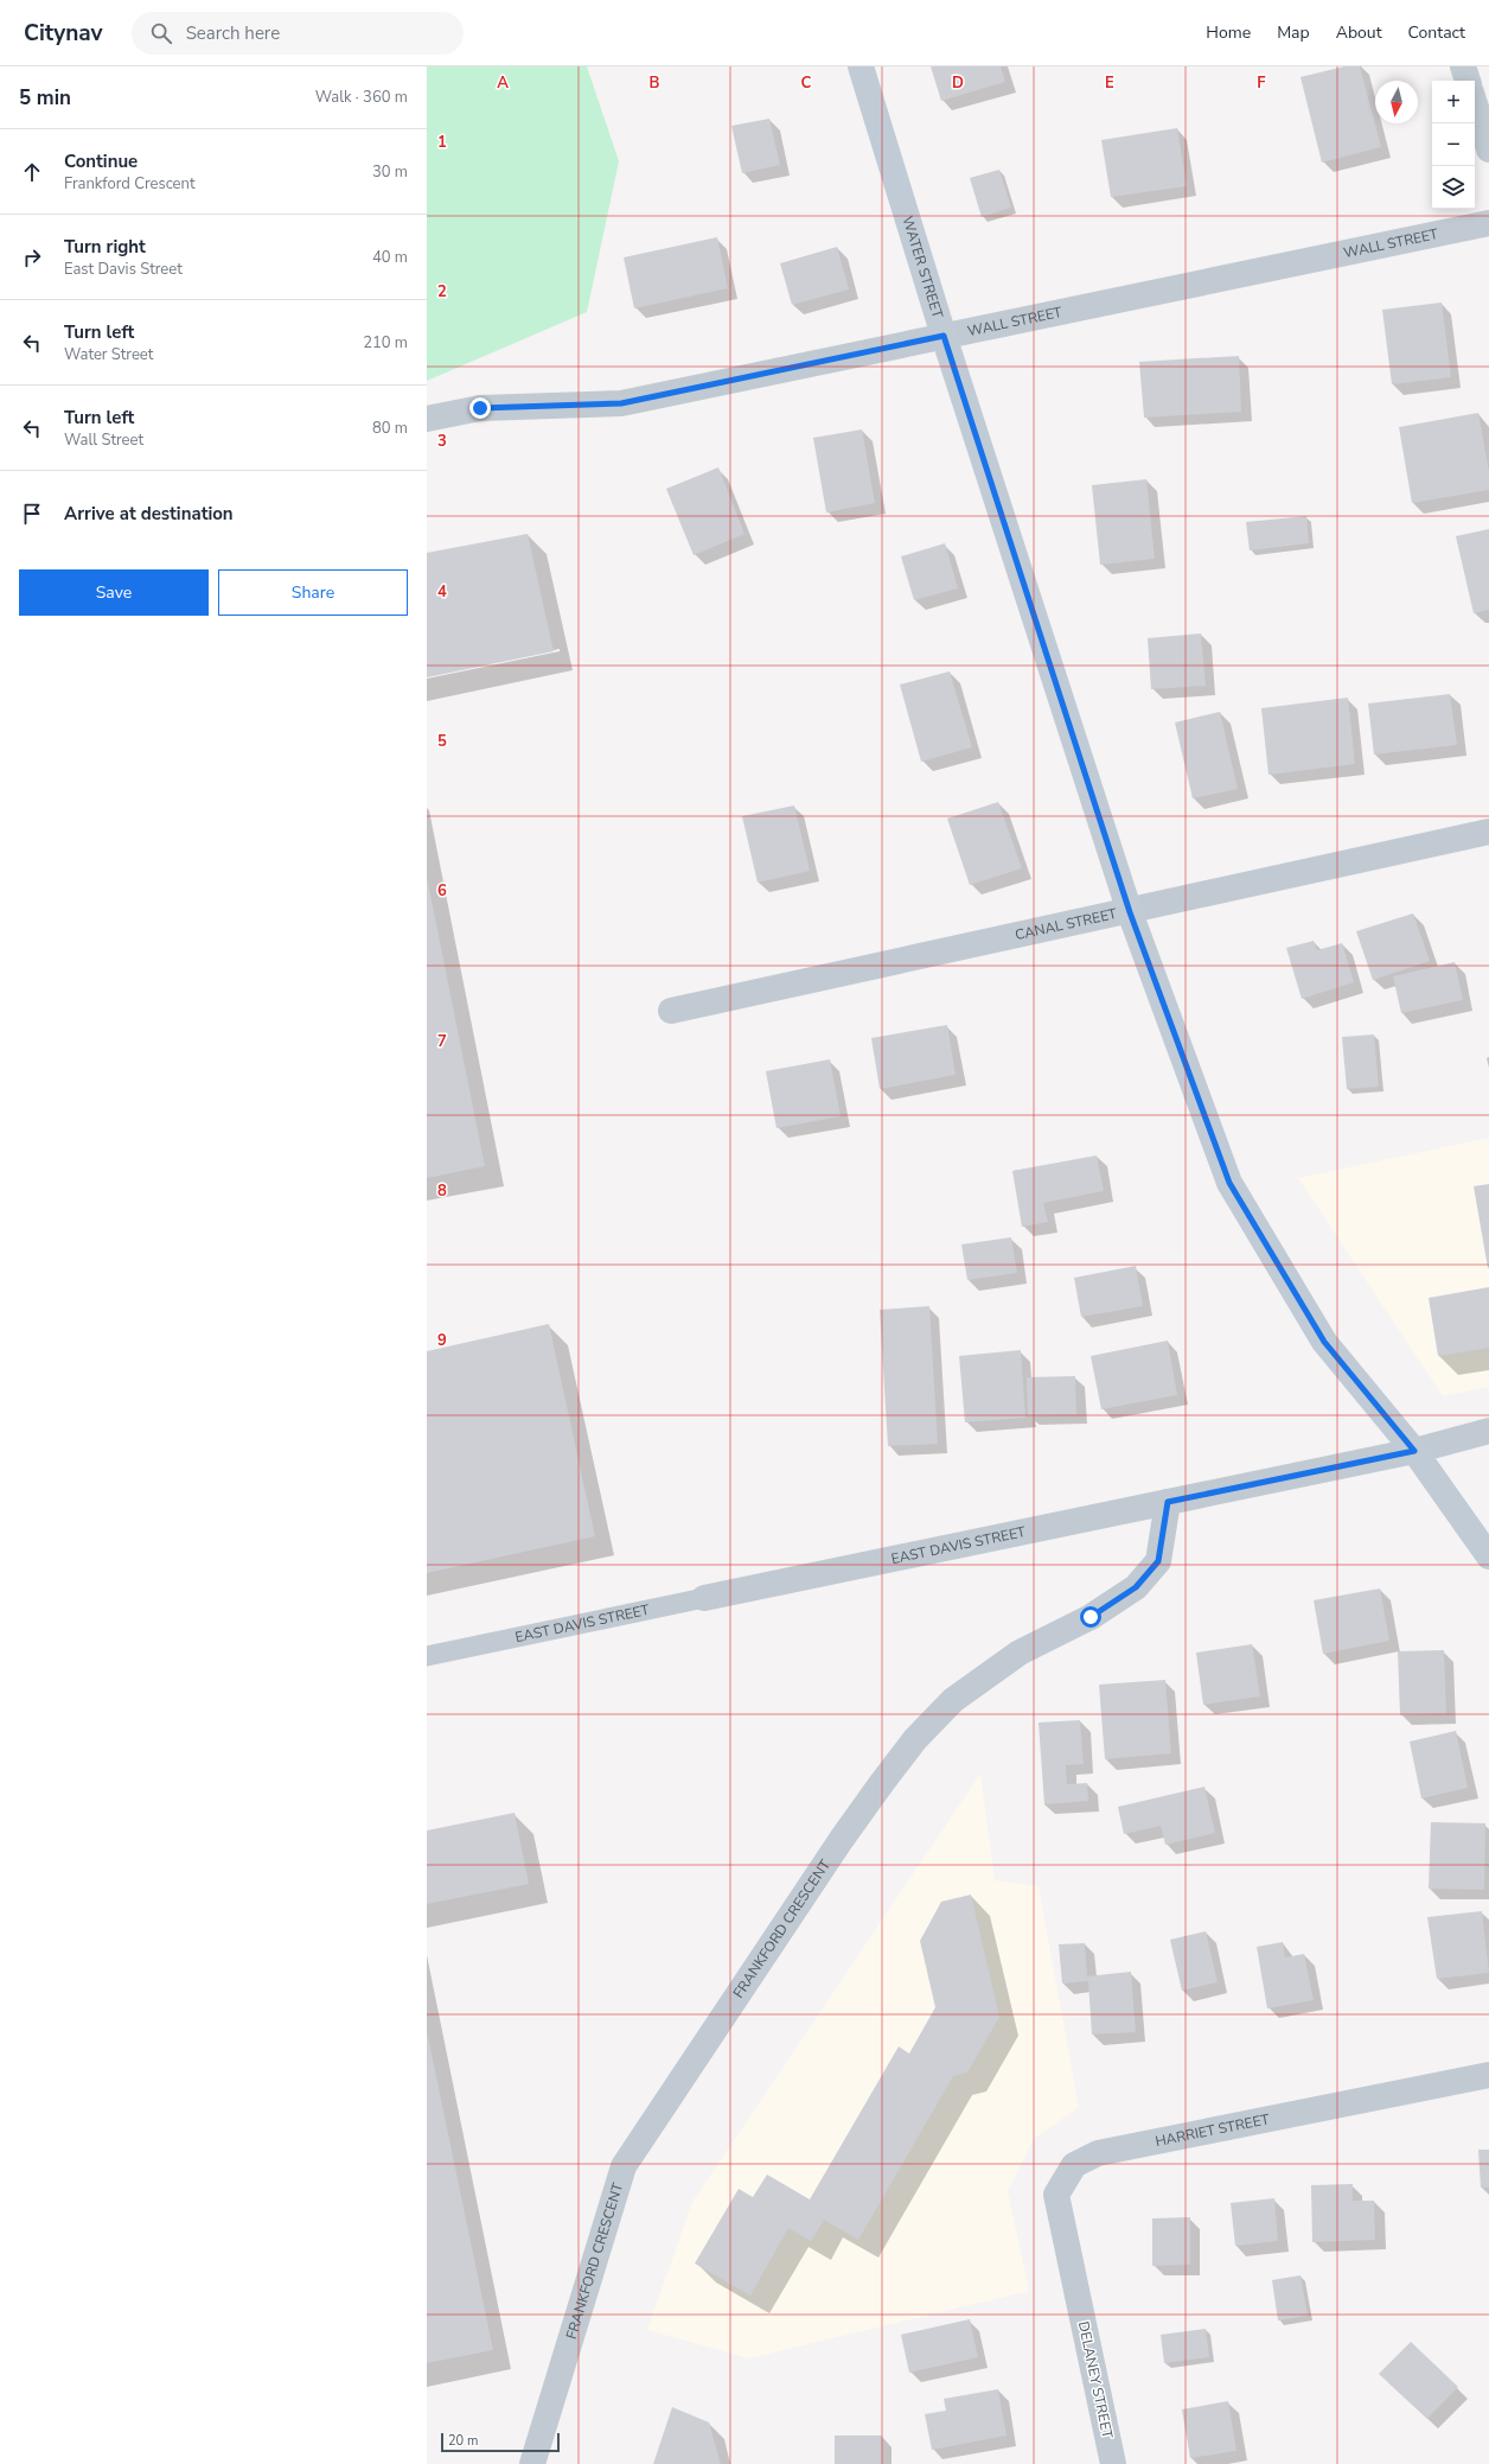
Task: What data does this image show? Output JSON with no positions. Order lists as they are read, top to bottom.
{
  "streets": {
    "main road": ["WATER STREET"],
    "street": [
      "WALL STREET",
      "CANAL STREET",
      "EAST DAVIS STREET",
      "FRANKFORD CRESCENT",
      "HARRIET STREET",
      "DELANEY STREET"
    ]
  },
  "crossings": [
    ["WALL STREET", "WATER STREET"],
    ["WATER STREET", "CANAL STREET"],
    ["WATER STREET", "EAST DAVIS STREET"],
    ["EAST DAVIS STREET", "FRANKFORD CRESCENT"],
    ["HARRIET STREET", "DELANEY STREET"]
  ],
  "scale_bar": "20 m",
  "north": "bottom",
  "page": {
    "header": "Citynav",
    "search": "Search here",
    "nav": [
      "Home",
      "Map",
      "About",
      "Contact"
    ],
    "heading": ["5 min", "Walk · 360 m"],
    "map_buttons": ["+", "−"],
    "list": [
      ["Continue", "Frankford Crescent", "30 m"],
      ["Turn right", "East Davis Street", "40 m"],
      ["Turn left", "Water Street", "210 m"],
      ["Turn left", "Wall Street", "80 m"],
      "Arrive at destination"
    ],
    "buttons": ["Save", "Share"],
    "scale": "20 m"
  },
  "grid": {
    "columns": [
      "A",
      "B",
      "C",
      "D",
      "E",
      "F"
    ],
    "rows": [
      "1",
      "2",
      "3",
      "4",
      "5",
      "6",
      "7",
      "8",
      "9"
    ]
  }
}
